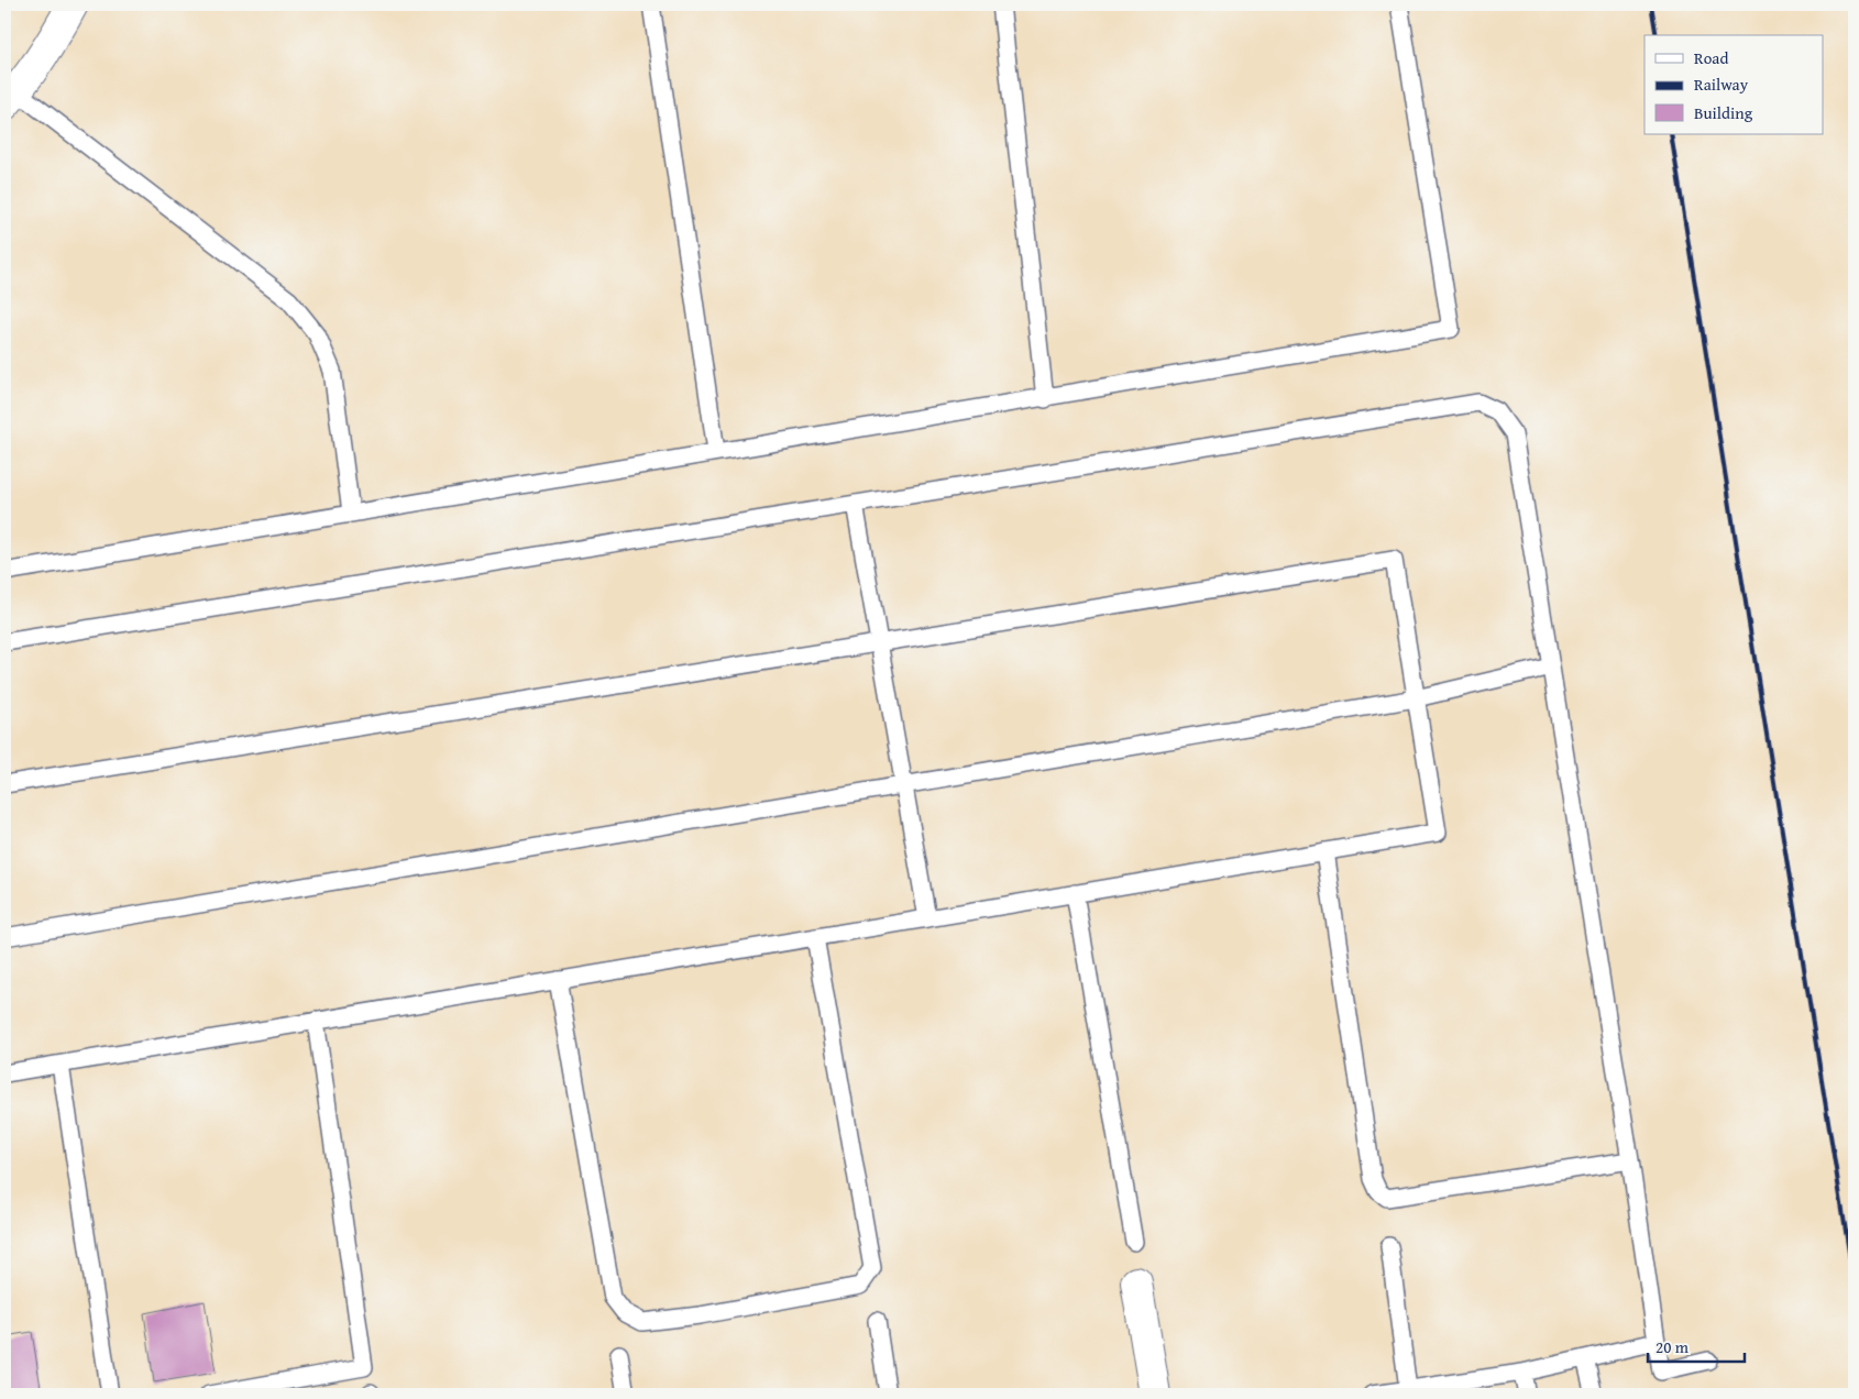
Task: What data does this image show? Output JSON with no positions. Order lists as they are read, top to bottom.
{
  "legend": ["Road", "Railway", "Building"],
  "scale_bar": "20 m"
}
